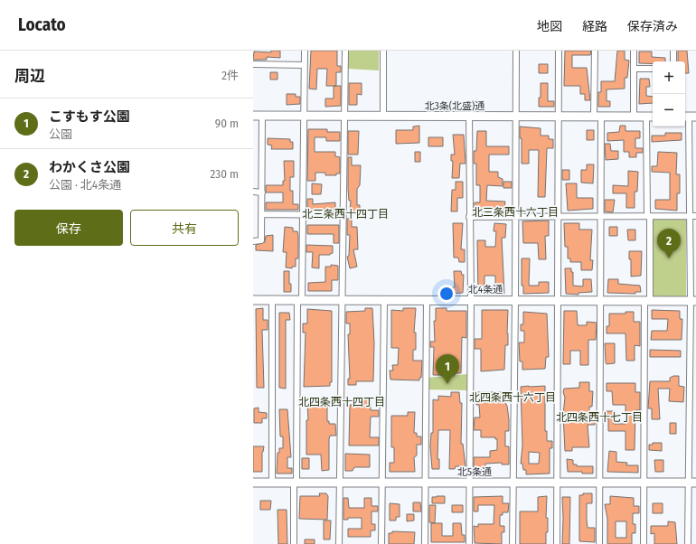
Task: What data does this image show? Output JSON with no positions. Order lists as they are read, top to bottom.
{
  "streets": {
    "street": ["北3条(北盛)通", "北4条通", "北5条通"]
  },
  "districts": [
    "北三条西十六丁目",
    "北三条西十四丁目",
    "北四条西十六丁目",
    "北四条西十四丁目",
    "北四条西十七丁目"
  ],
  "page": {
    "header": "Locato",
    "nav": ["地図", "経路", "保存済み"],
    "heading": ["周辺", "2件"],
    "map_buttons": ["+", "−"],
    "list": [
      {
        "mark": "1",
        "name": "こすもす公園",
        "note": "公園",
        "value": "90 m"
      },
      {
        "mark": "2",
        "name": "わかくさ公園",
        "note": "公園 · 北4条通",
        "value": "230 m"
      }
    ],
    "buttons": ["保存", "共有"],
    "pins": ["2", "1"]
  }
}
